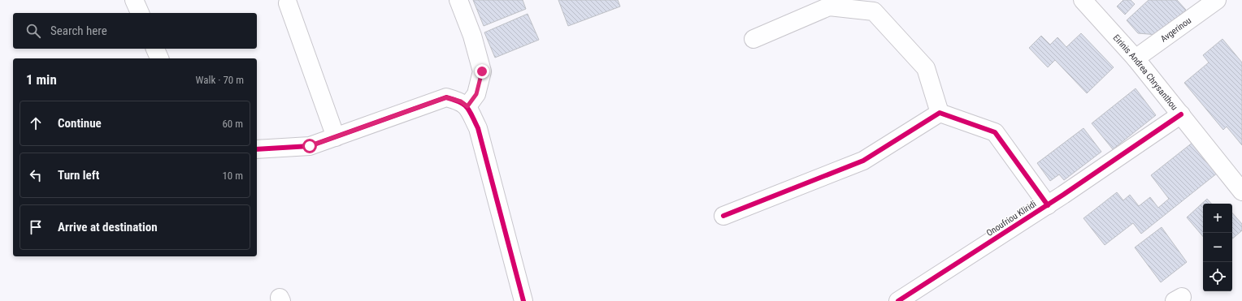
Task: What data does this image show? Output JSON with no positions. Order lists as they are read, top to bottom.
{
  "streets": {
    "street": ["Avgerinou", "Eirinis Andrea Chrysanthou", "Onoufriou Kliridi"]
  },
  "crossings": [
    ["Avgerinou", "Eirinis Andrea Chrysanthou"],
    ["Eirinis Andrea Chrysanthou", "Onoufriou Kliridi"]
  ],
  "page": {
    "search": "Search here",
    "heading": ["1 min", "Walk · 70 m"],
    "list": [
      ["Continue", "60 m"],
      ["Turn left", "10 m"],
      "Arrive at destination"
    ],
    "map_buttons": ["+", "−"]
  }
}
